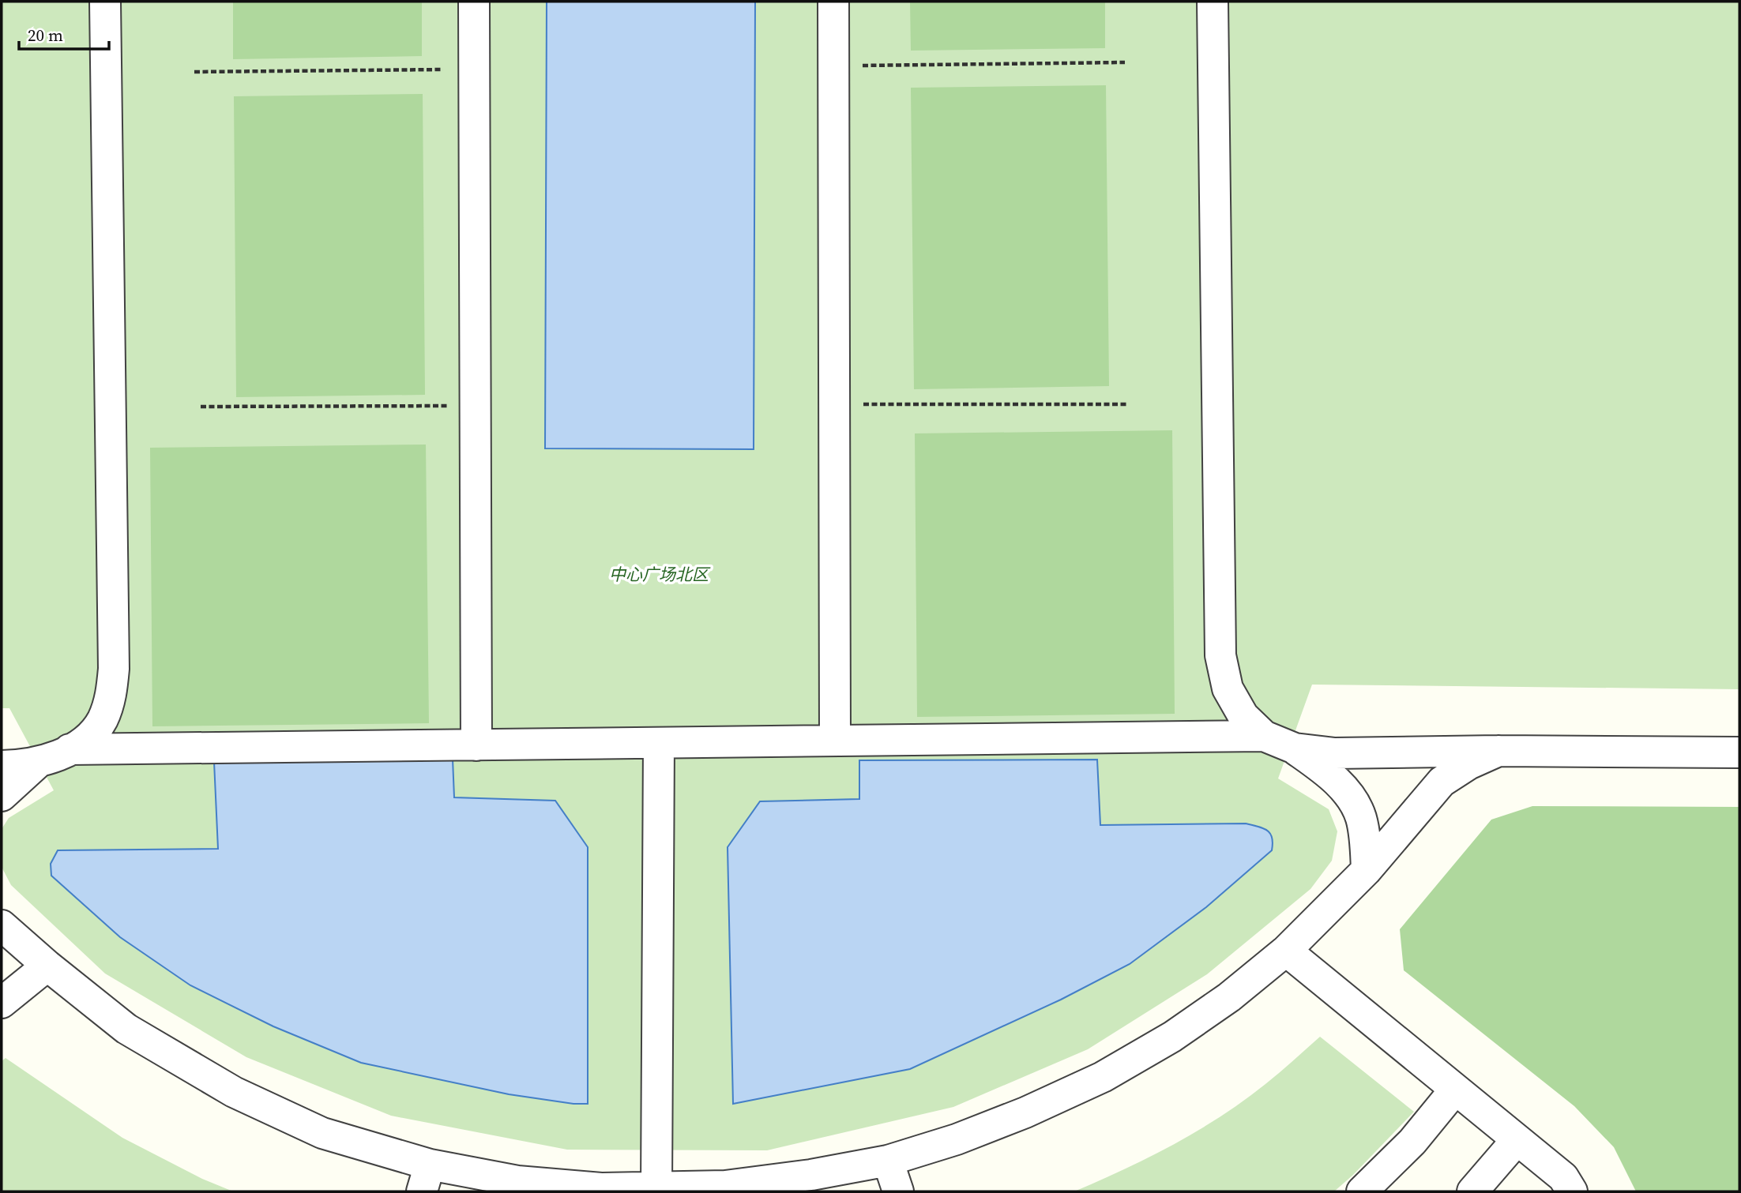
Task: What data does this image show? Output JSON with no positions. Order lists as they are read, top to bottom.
{
  "parks": ["中心广场北区"],
  "scale_bar": "20 m"
}
